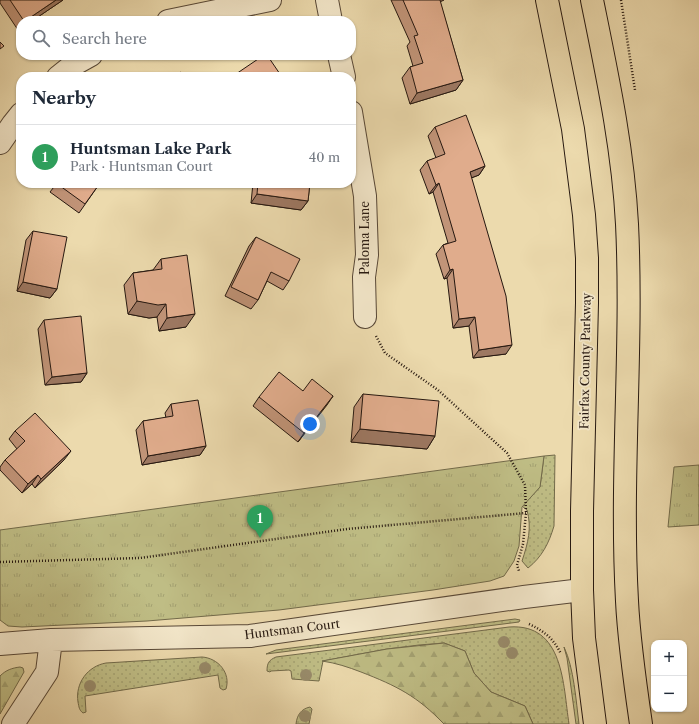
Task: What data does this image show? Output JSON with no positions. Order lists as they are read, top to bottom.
{
  "streets": {
    "highway": ["Fairfax County Parkway"],
    "street": ["Paloma Lane", "Huntsman Court"]
  },
  "crossings": [
    ["Fairfax County Parkway", "Huntsman Court"]
  ],
  "page": {
    "search": "Search here",
    "heading": "Nearby",
    "list": [
      {
        "mark": "1",
        "name": "Huntsman Lake Park",
        "note": "Park · Huntsman Court",
        "value": "40 m"
      }
    ],
    "pins": "1",
    "map_buttons": ["+", "−"]
  }
}
